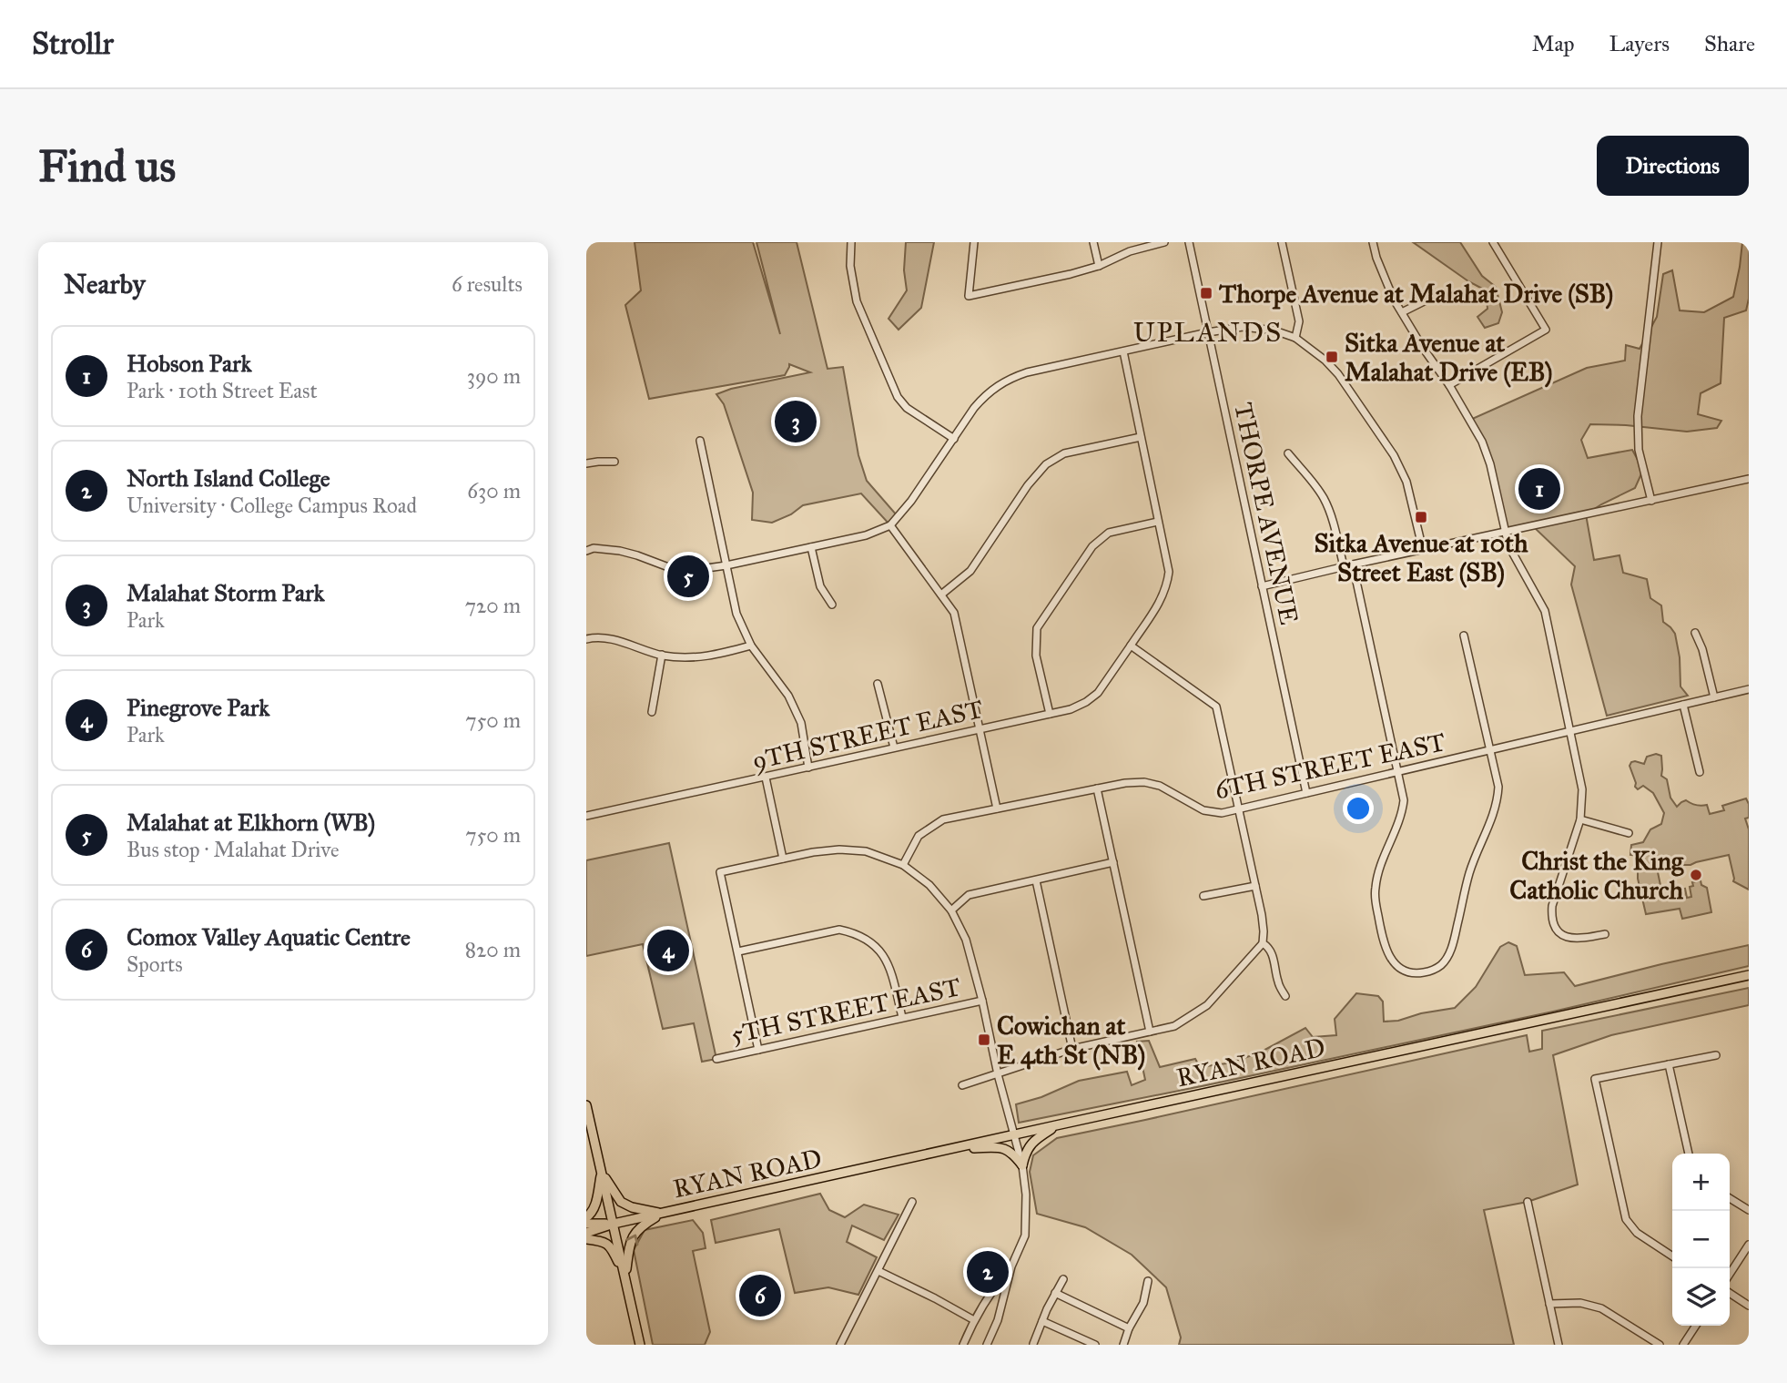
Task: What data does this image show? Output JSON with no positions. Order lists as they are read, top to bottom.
{
  "streets": {
    "main road": ["RYAN ROAD"],
    "street": [
      "THORPE AVENUE",
      "9TH STREET EAST",
      "6TH STREET EAST",
      "5TH STREET EAST"
    ]
  },
  "crossings": [
    ["THORPE AVENUE", "6TH STREET EAST"]
  ],
  "districts": ["UPLANDS"],
  "places": {
    "transit": [
      "Thorpe Avenue at Malahat Drive (SB)",
      "Sitka Avenue at Malahat Drive (EB)",
      "Sitka Avenue at 10th Street East (SB)",
      "Cowichan at E 4th St (NB)"
    ],
    "other": ["Christ the King Catholic Church"]
  },
  "page": {
    "header": "Strollr",
    "nav": ["Map", "Layers", "Share"],
    "buttons": "Directions",
    "title": "Find us",
    "heading": ["Nearby", "6 results"],
    "list": [
      {
        "mark": "1",
        "name": "Hobson Park",
        "note": "Park · 10th Street East",
        "value": "390 m"
      },
      {
        "mark": "2",
        "name": "North Island College",
        "note": "University · College Campus Road",
        "value": "630 m"
      },
      {
        "mark": "3",
        "name": "Malahat Storm Park",
        "note": "Park",
        "value": "720 m"
      },
      {
        "mark": "4",
        "name": "Pinegrove Park",
        "note": "Park",
        "value": "750 m"
      },
      {
        "mark": "5",
        "name": "Malahat at Elkhorn (WB)",
        "note": "Bus stop · Malahat Drive",
        "value": "750 m"
      },
      {
        "mark": "6",
        "name": "Comox Valley Aquatic Centre",
        "note": "Sports",
        "value": "820 m"
      }
    ],
    "pins": [
      "3",
      "1",
      "5",
      "4",
      "2",
      "6"
    ],
    "map_buttons": ["+", "−"]
  }
}
